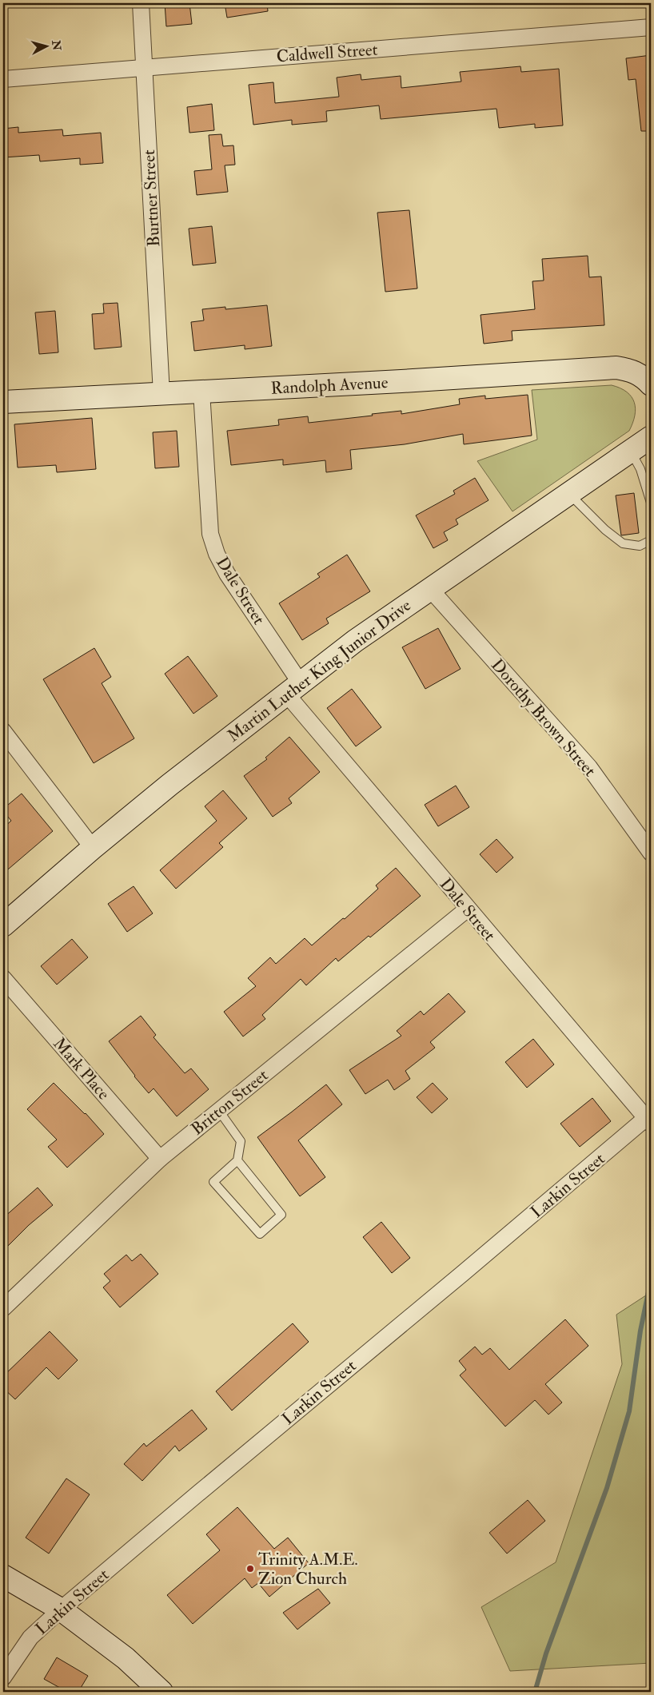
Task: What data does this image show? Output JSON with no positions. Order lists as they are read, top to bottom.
{
  "streets": {
    "main road": ["Randolph Avenue", "Martin Luther King Junior Drive"],
    "street": [
      "Caldwell Street",
      "Burtner Street",
      "Dale Street",
      "Dorothy Brown Street",
      "Mark Place",
      "Britton Street",
      "Larkin Street"
    ]
  },
  "crossings": [
    ["Caldwell Street", "Burtner Street"],
    ["Burtner Street", "Randolph Avenue"],
    ["Randolph Avenue", "Dale Street"],
    ["Dale Street", "Martin Luther King Junior Drive"],
    ["Dale Street", "Britton Street"],
    ["Dale Street", "Larkin Street"],
    ["Martin Luther King Junior Drive", "Dorothy Brown Street"],
    ["Mark Place", "Britton Street"]
  ],
  "places": ["Trinity A.M.E. Zion Church"],
  "north": "right"
}
